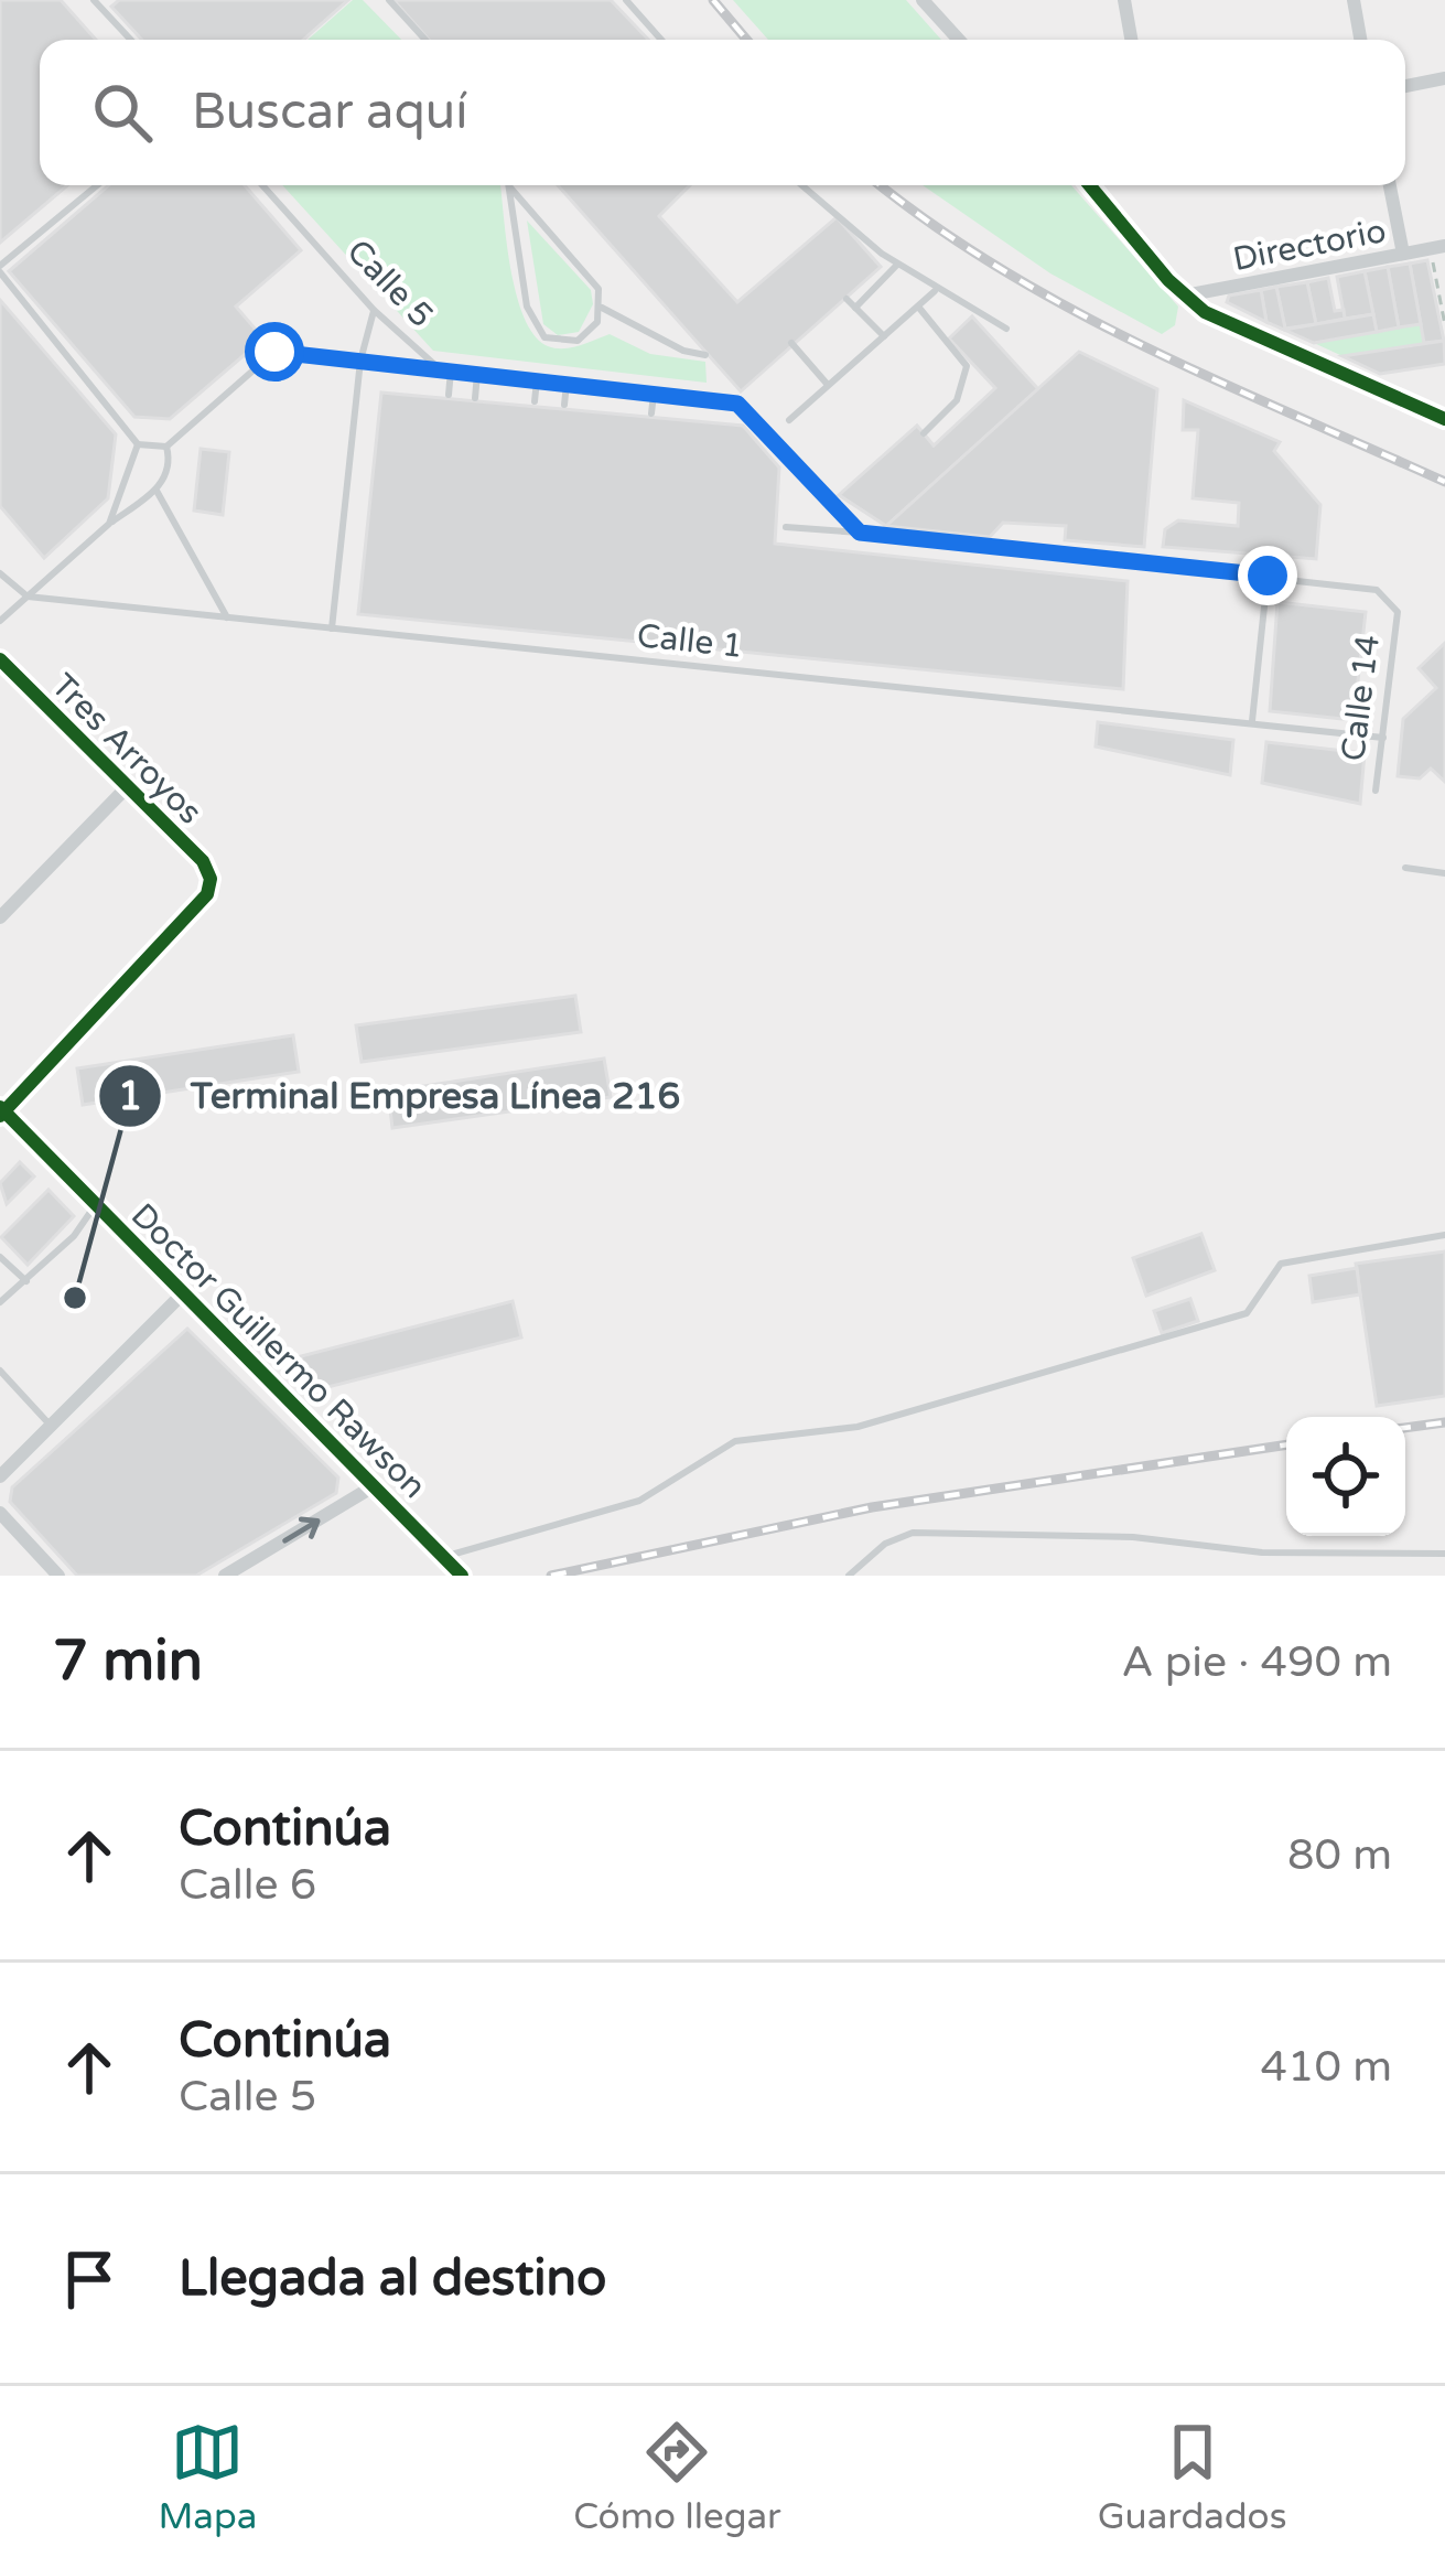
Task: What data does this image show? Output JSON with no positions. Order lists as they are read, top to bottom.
{
  "streets": {
    "street": ["Directorio", "Tres Arroyos", "Doctor Guillermo Rawson"],
    "lane": ["Calle 5", "Calle 1", "Calle 14"]
  },
  "crossings": [
    ["Calle 1", "Calle 14"],
    ["Tres Arroyos", "Doctor Guillermo Rawson"]
  ],
  "places": ["Terminal Empresa Línea 216"],
  "page": {
    "search": "Buscar aquí",
    "heading": ["7 min", "A pie · 490 m"],
    "list": [
      ["Continúa", "Calle 6", "80 m"],
      ["Continúa", "Calle 5", "410 m"],
      "Llegada al destino"
    ],
    "nav": ["Mapa", "Cómo llegar", "Guardados"]
  }
}
